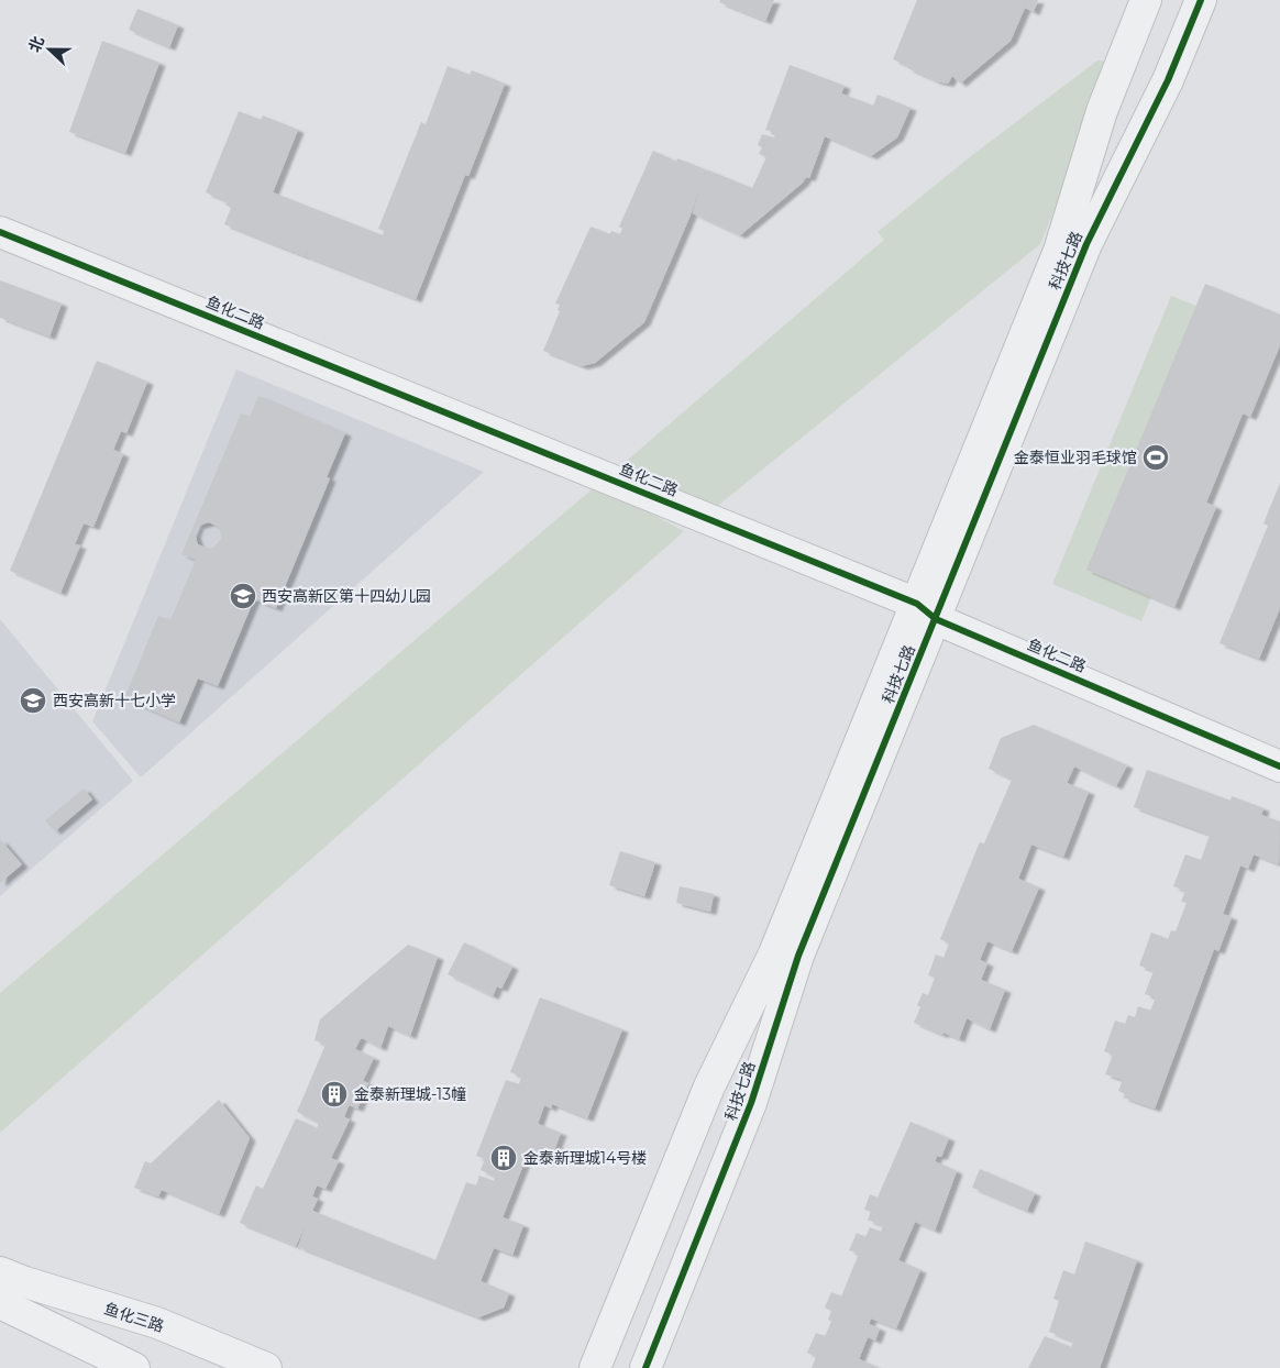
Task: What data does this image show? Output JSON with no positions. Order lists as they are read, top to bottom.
{
  "streets": {
    "street": ["科技七路", "鱼化二路", "鱼化三路"]
  },
  "crossings": [
    ["科技七路", "鱼化二路"]
  ],
  "places": {
    "sports": ["金泰恒业羽毛球馆"],
    "school or university": ["西安高新区第十四幼儿园", "西安高新十七小学"],
    "building": ["金泰新理城-13幢", "金泰新理城14号楼"]
  },
  "north": "left"
}
